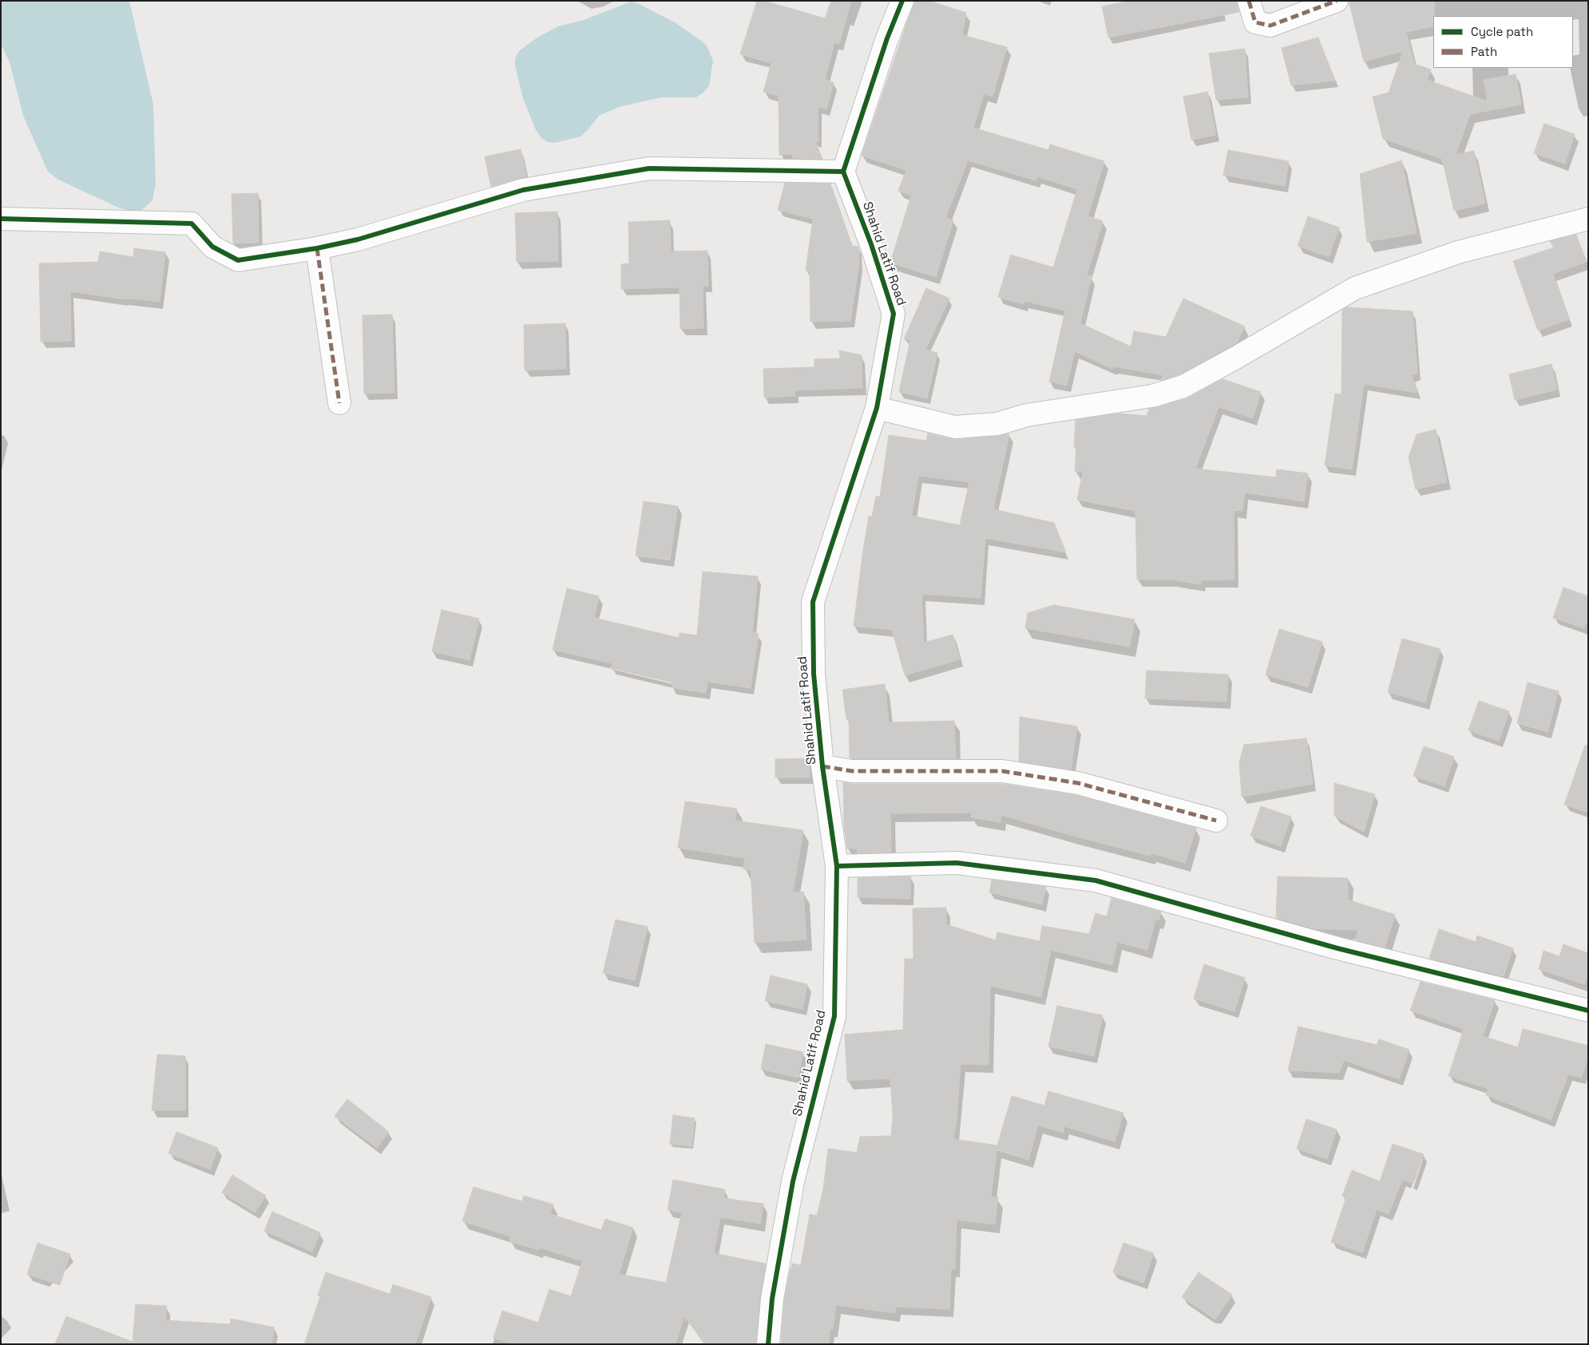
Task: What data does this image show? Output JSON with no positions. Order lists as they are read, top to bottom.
{
  "streets": {
    "street": ["Shahid Latif Road"]
  },
  "legend": ["Cycle path", "Path"]
}
